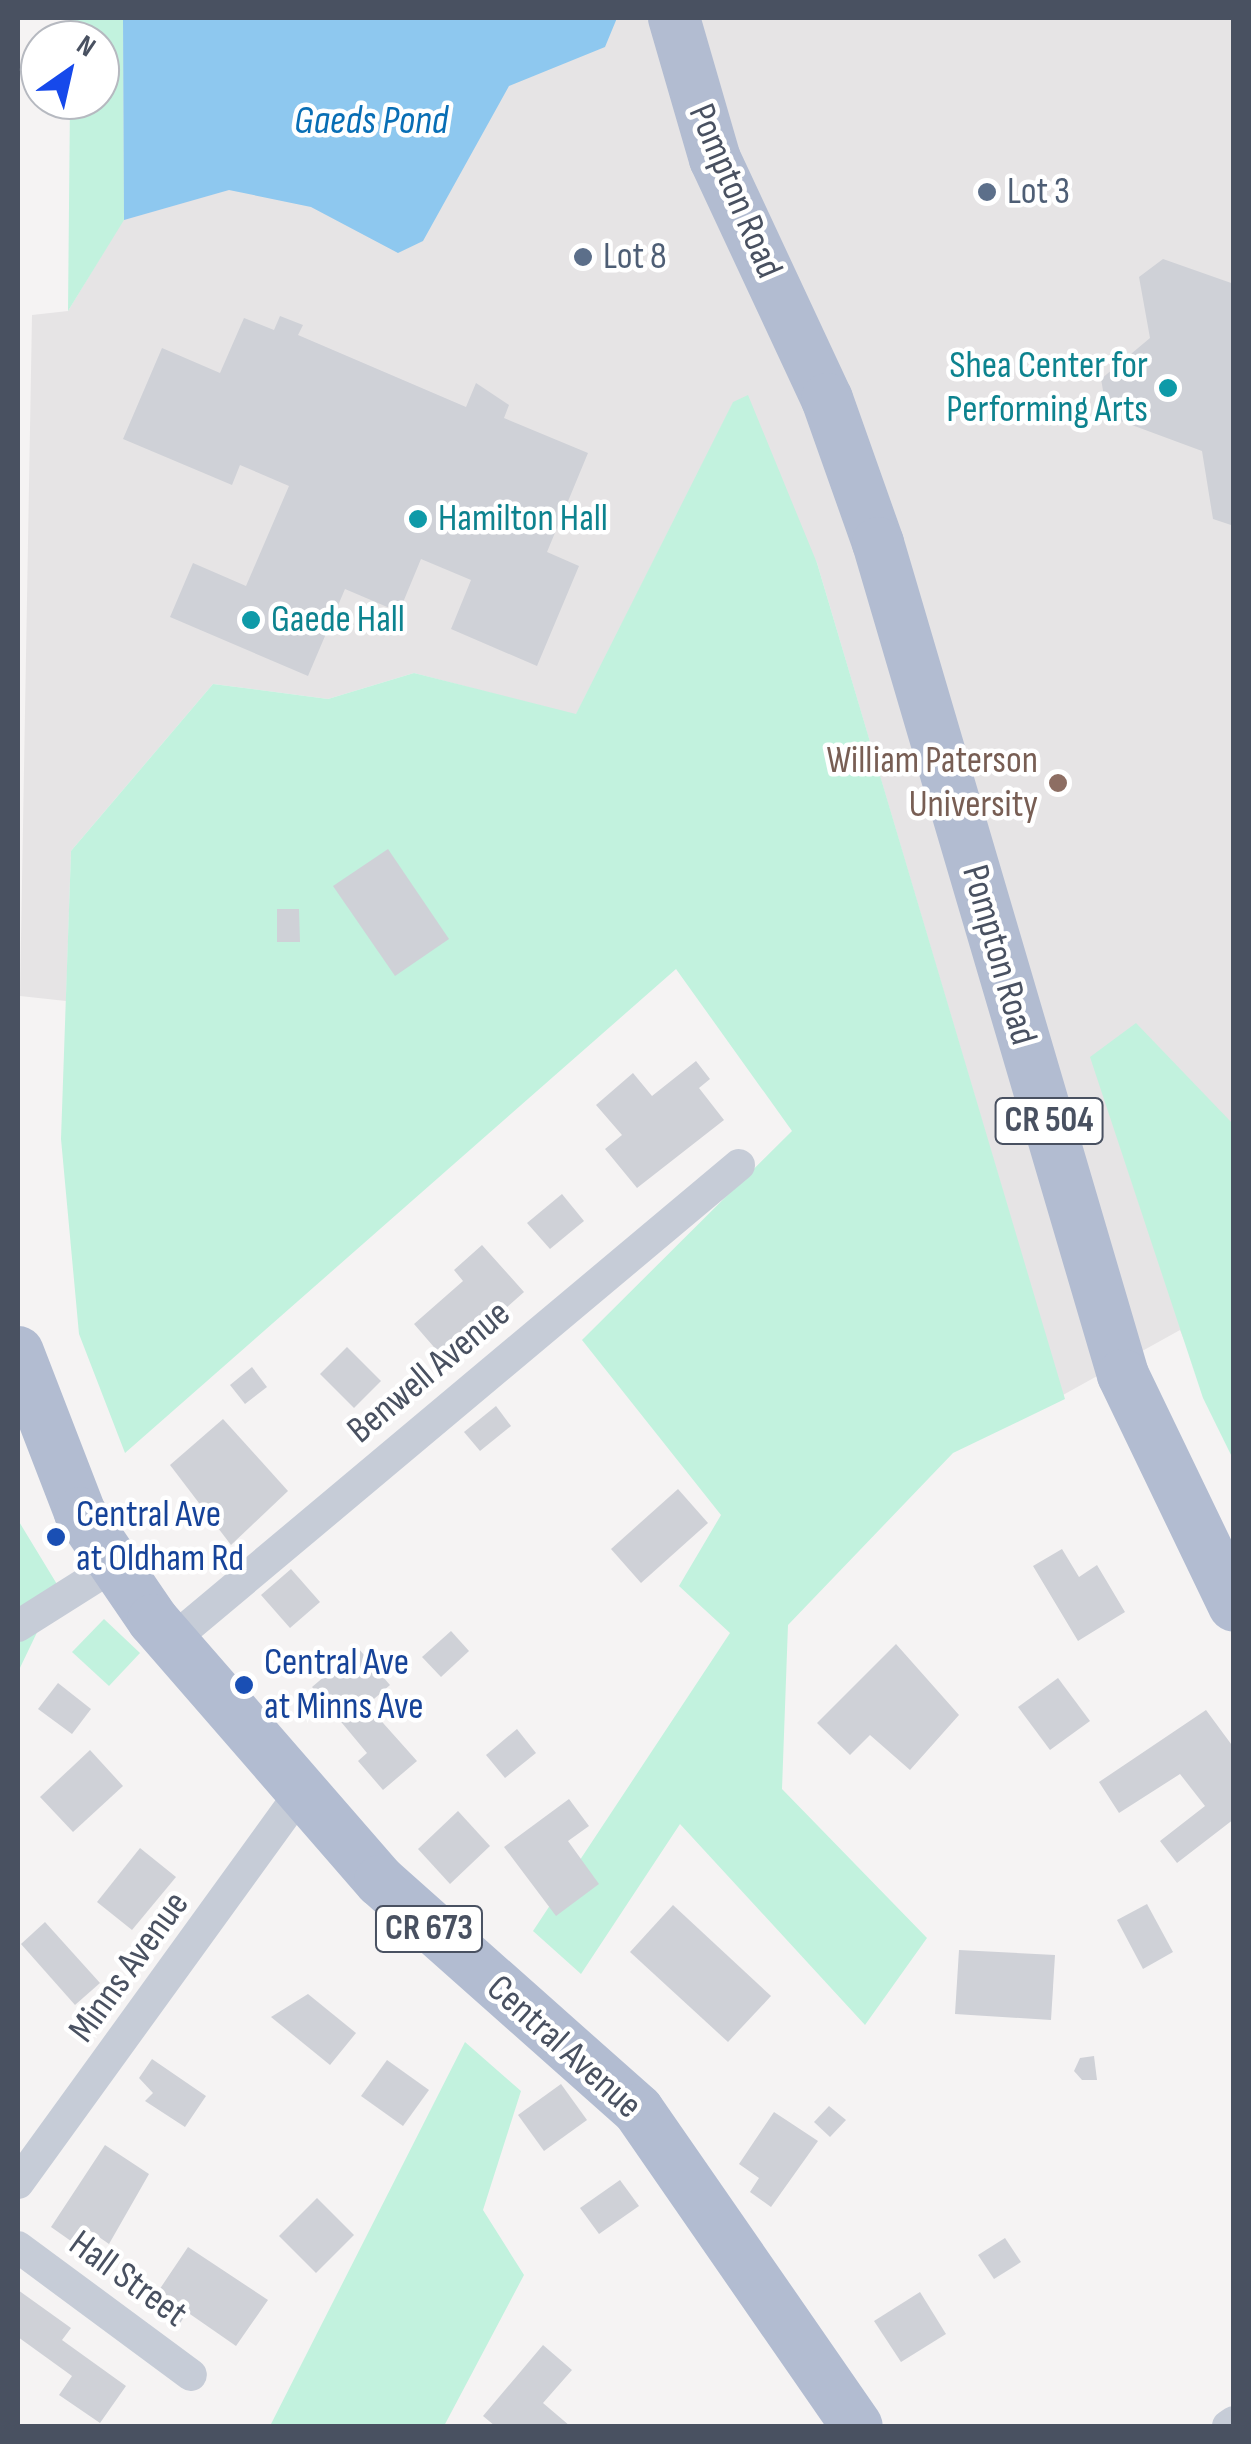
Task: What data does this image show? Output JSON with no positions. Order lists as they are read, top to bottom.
{
  "streets": {
    "main road": [
      "Pompton Road",
      "CR 504",
      "CR 673",
      "Central Avenue"
    ],
    "street": ["Benwell Avenue", "Minns Avenue", "Hall Street"]
  },
  "crossings": [
    ["Benwell Avenue", "Central Avenue"],
    ["Minns Avenue", "Central Avenue"]
  ],
  "water": ["Gaeds Pond"],
  "places": [
    "Lot 3",
    "Lot 8",
    "Shea Center for Performing Arts",
    "Hamilton Hall",
    "Gaede Hall",
    "William Paterson University",
    "Central Ave at Oldham Rd",
    "Central Ave at Minns Ave"
  ],
  "north": "top right"
}
